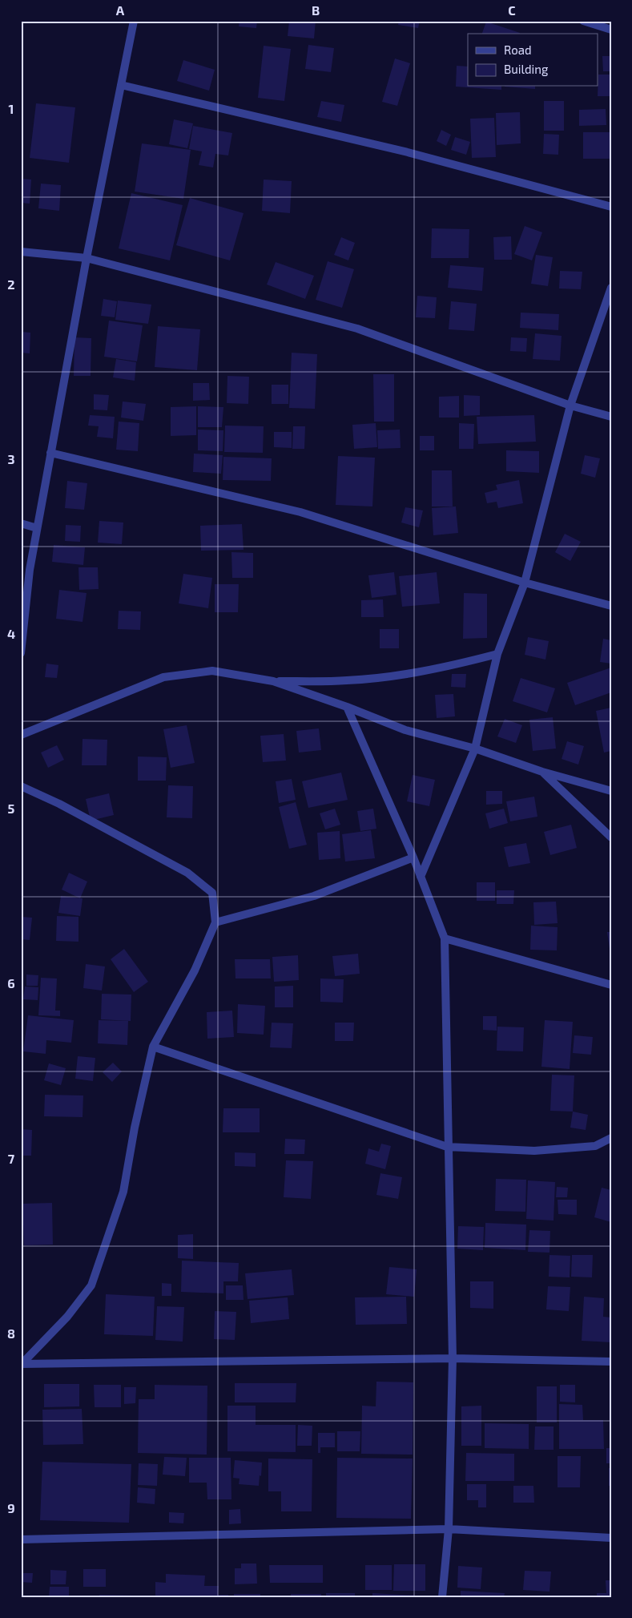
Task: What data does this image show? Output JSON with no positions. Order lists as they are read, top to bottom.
{
  "legend": ["Road", "Building"],
  "grid": {
    "columns": ["A", "B", "C"],
    "rows": [
      "1",
      "2",
      "3",
      "4",
      "5",
      "6",
      "7",
      "8",
      "9"
    ]
  }
}
